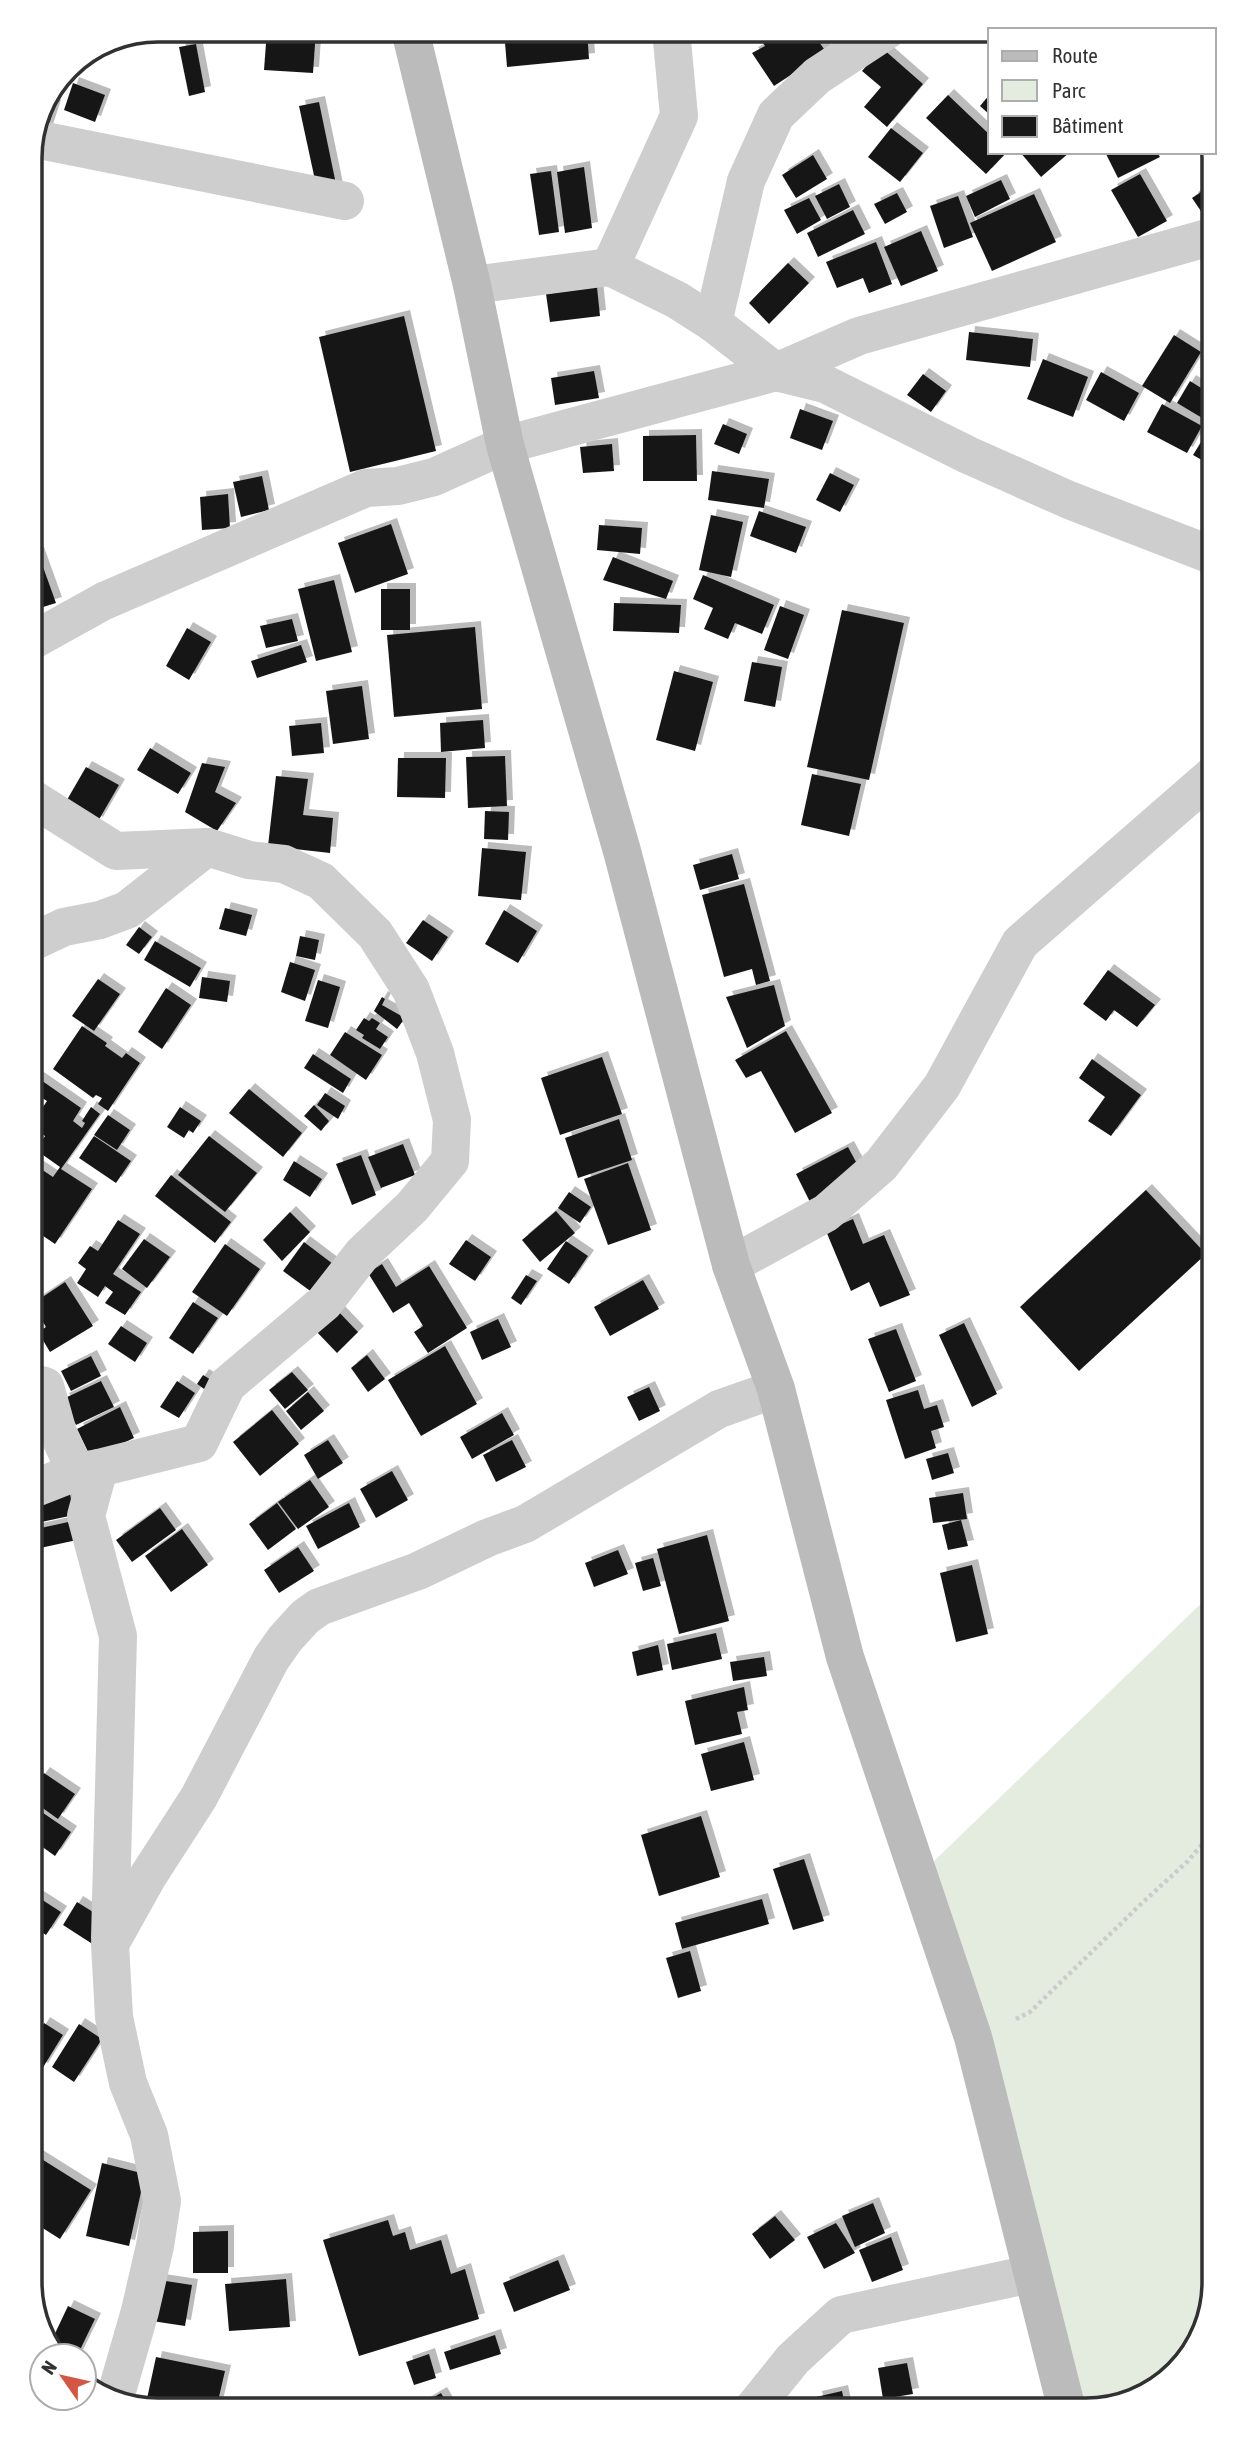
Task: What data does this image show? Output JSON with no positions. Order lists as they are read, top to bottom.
{
  "legend": ["Route", "Parc", "Bâtiment"],
  "north": "top left"
}
